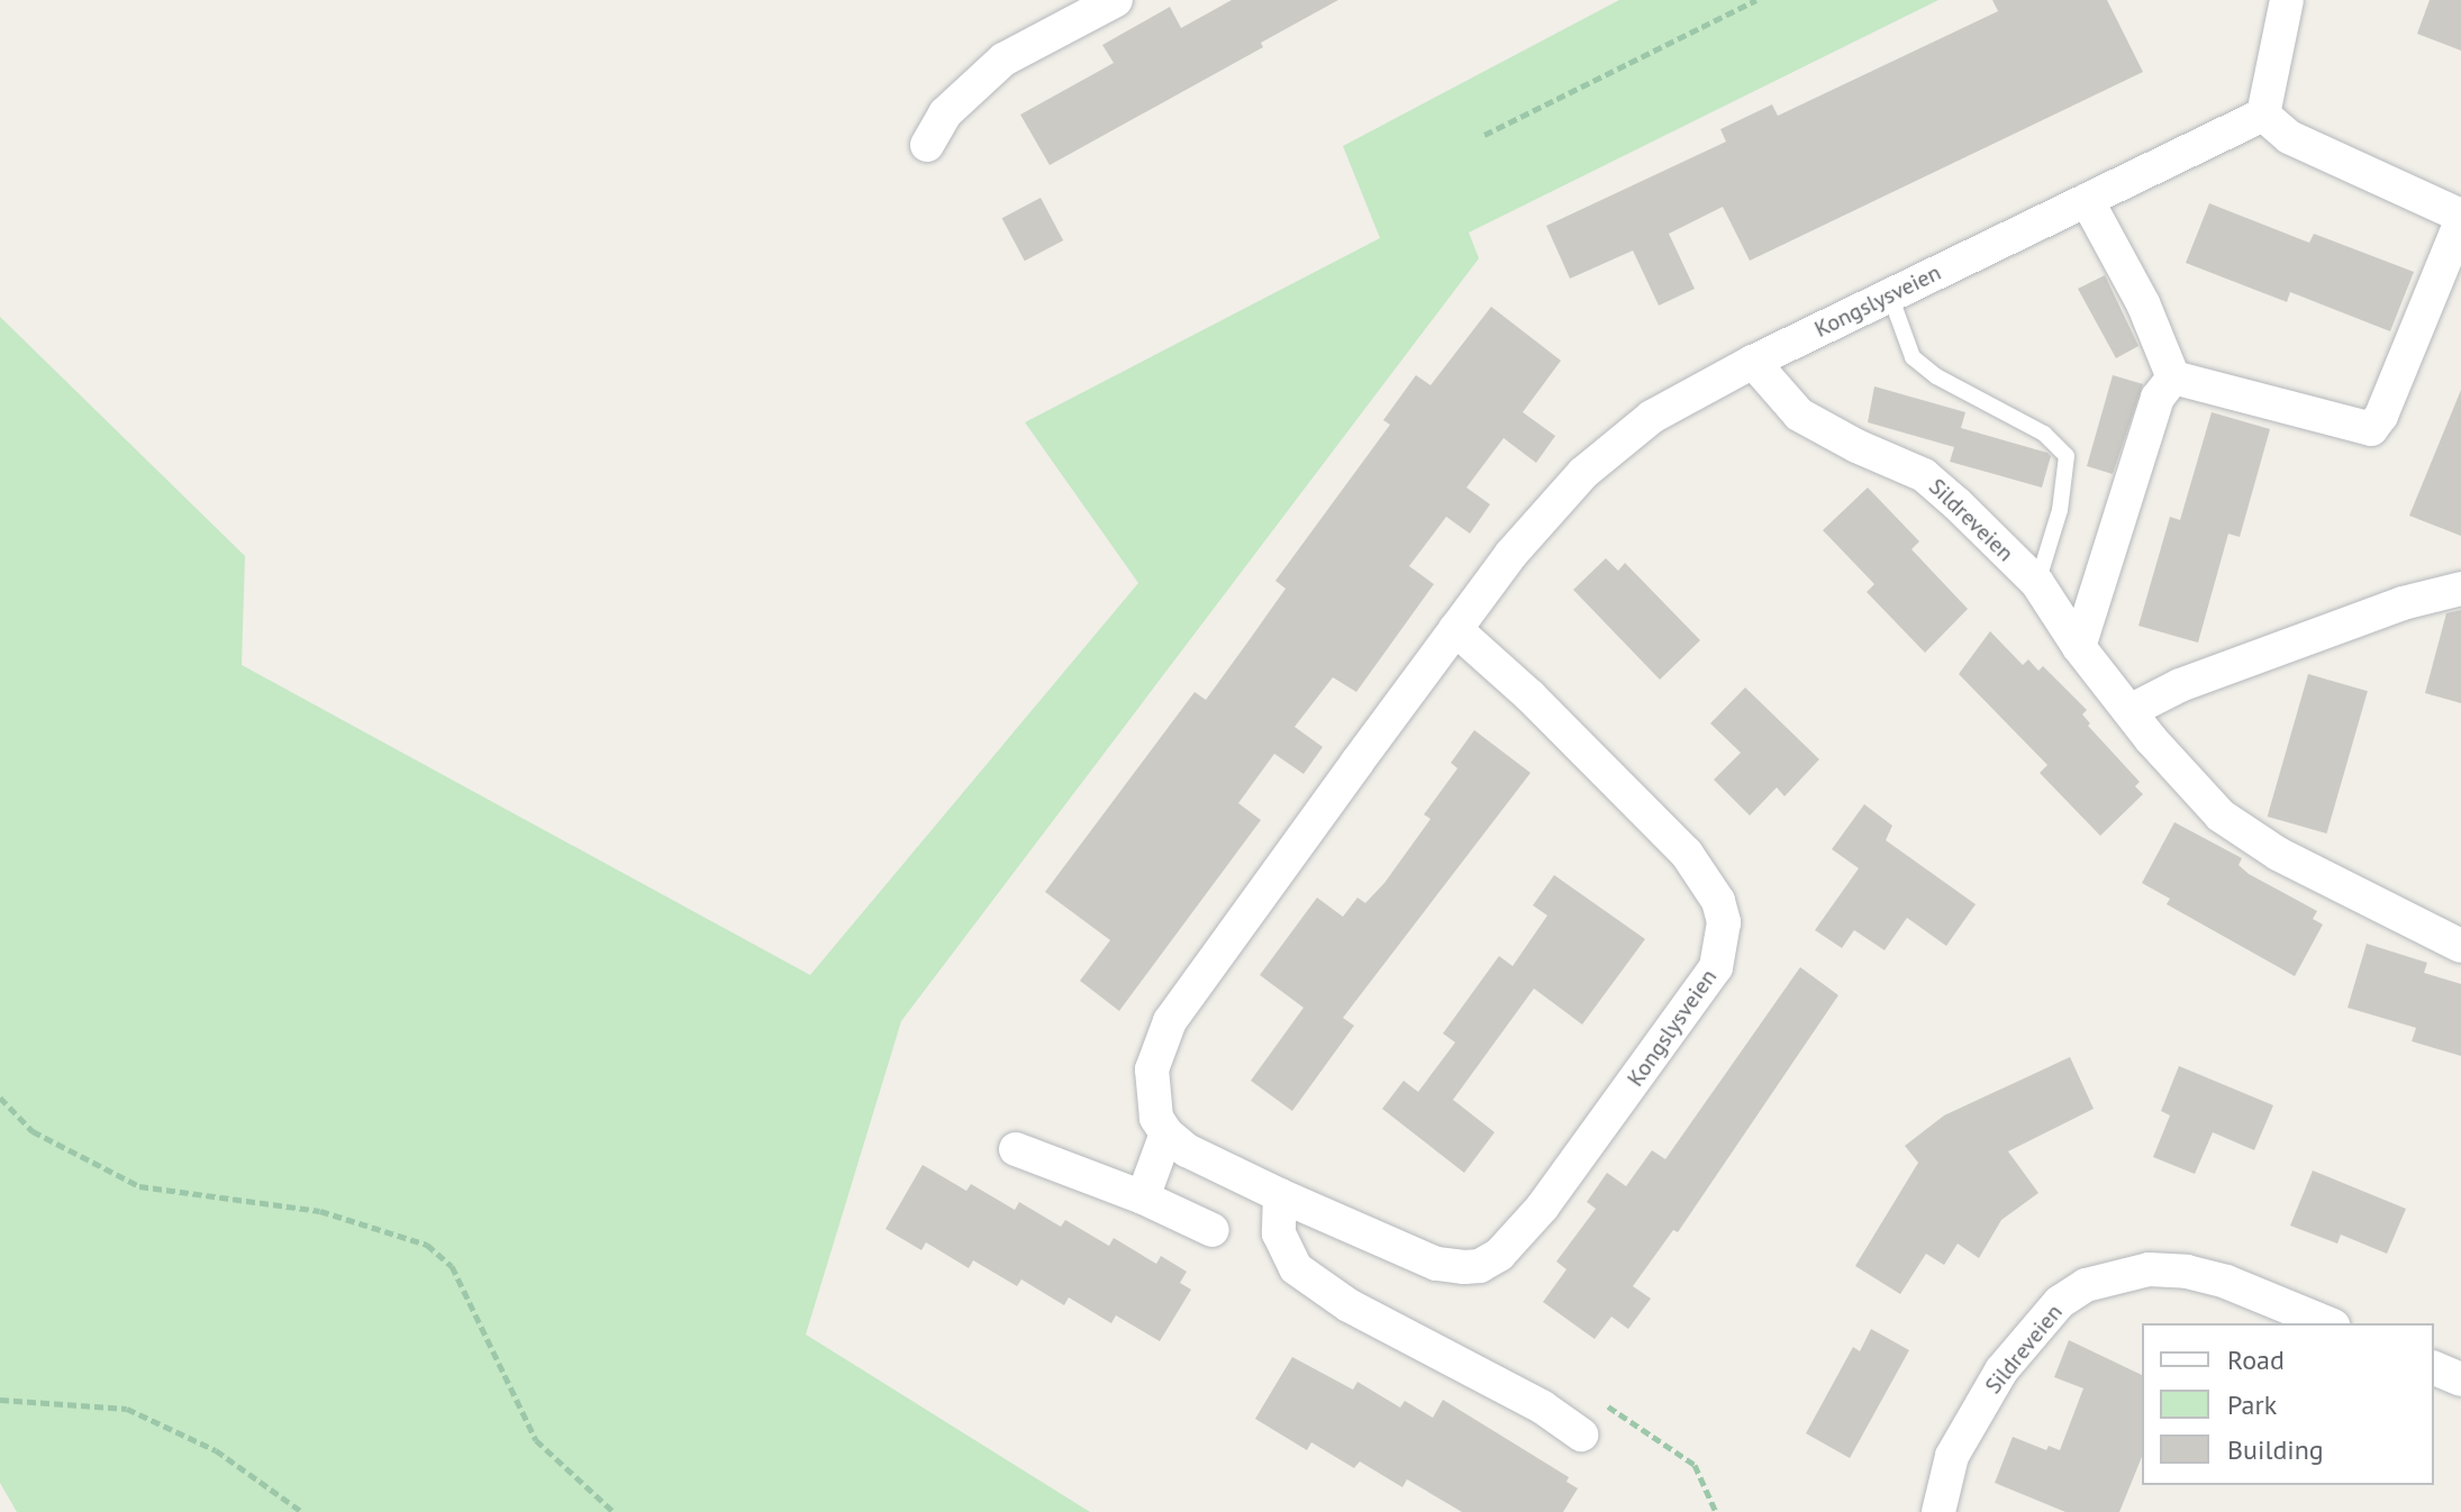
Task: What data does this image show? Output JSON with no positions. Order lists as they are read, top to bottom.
{
  "streets": {
    "street": ["Kongslysveien", "Sildreveien"]
  },
  "crossings": [
    ["Kongslysveien", "Sildreveien"]
  ],
  "legend": ["Road", "Park", "Building"]
}
